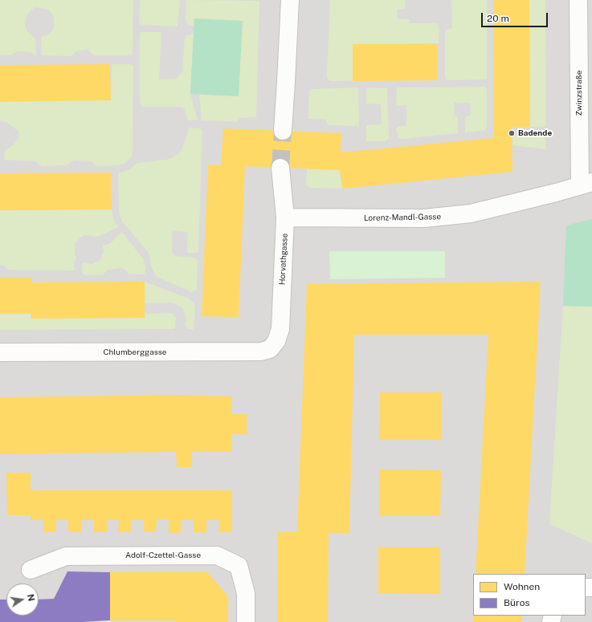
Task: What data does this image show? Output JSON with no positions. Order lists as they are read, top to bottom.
{
  "streets": {
    "street": [
      "Zwinzstraße",
      "Lorenz-Mandl-Gasse",
      "Horvathgasse",
      "Chlumberggasse",
      "Adolf-Czettel-Gasse"
    ]
  },
  "crossings": [
    ["Zwinzstraße", "Lorenz-Mandl-Gasse"],
    ["Lorenz-Mandl-Gasse", "Horvathgasse"],
    ["Horvathgasse", "Chlumberggasse"]
  ],
  "places": ["Badende"],
  "legend": ["Wohnen", "Büros"],
  "scale_bar": "20 m",
  "north": "right"
}
